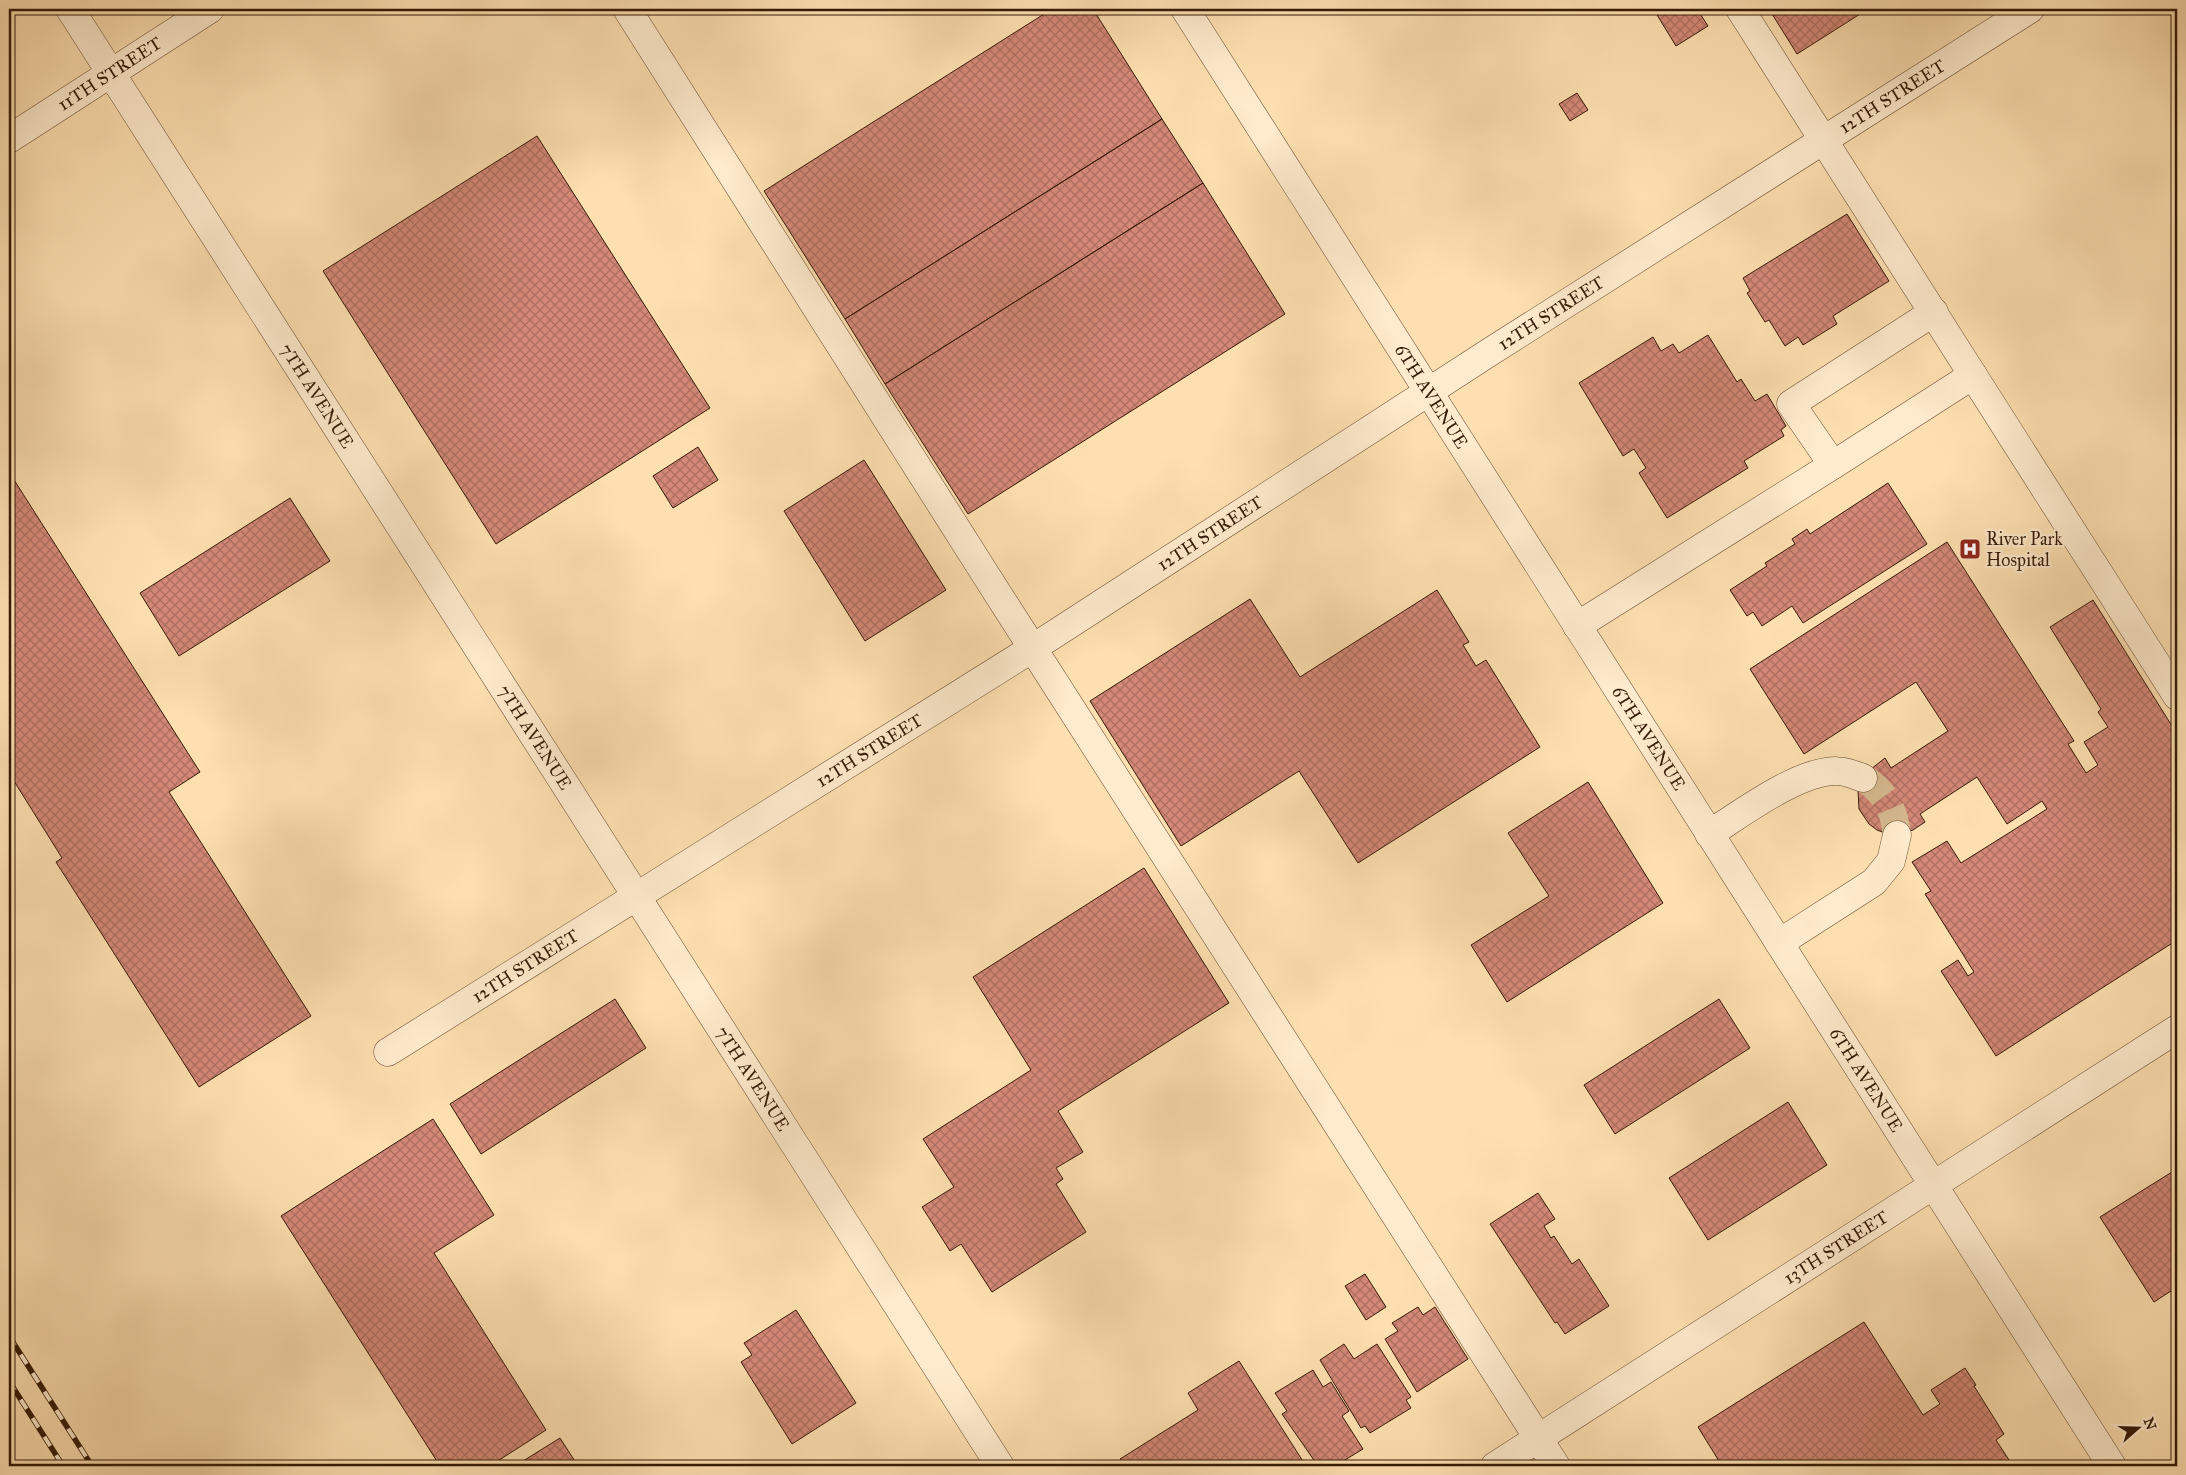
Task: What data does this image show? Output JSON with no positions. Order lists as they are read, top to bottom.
{
  "streets": {
    "street": [
      "11TH STREET",
      "12TH STREET",
      "7TH AVENUE",
      "6TH AVENUE",
      "13TH STREET"
    ]
  },
  "crossings": [
    ["11TH STREET", "7TH AVENUE"],
    ["12TH STREET", "7TH AVENUE"],
    ["12TH STREET", "6TH AVENUE"],
    ["6TH AVENUE", "13TH STREET"]
  ],
  "places": {
    "hospital": ["River Park Hospital"]
  },
  "north": "right"
}
